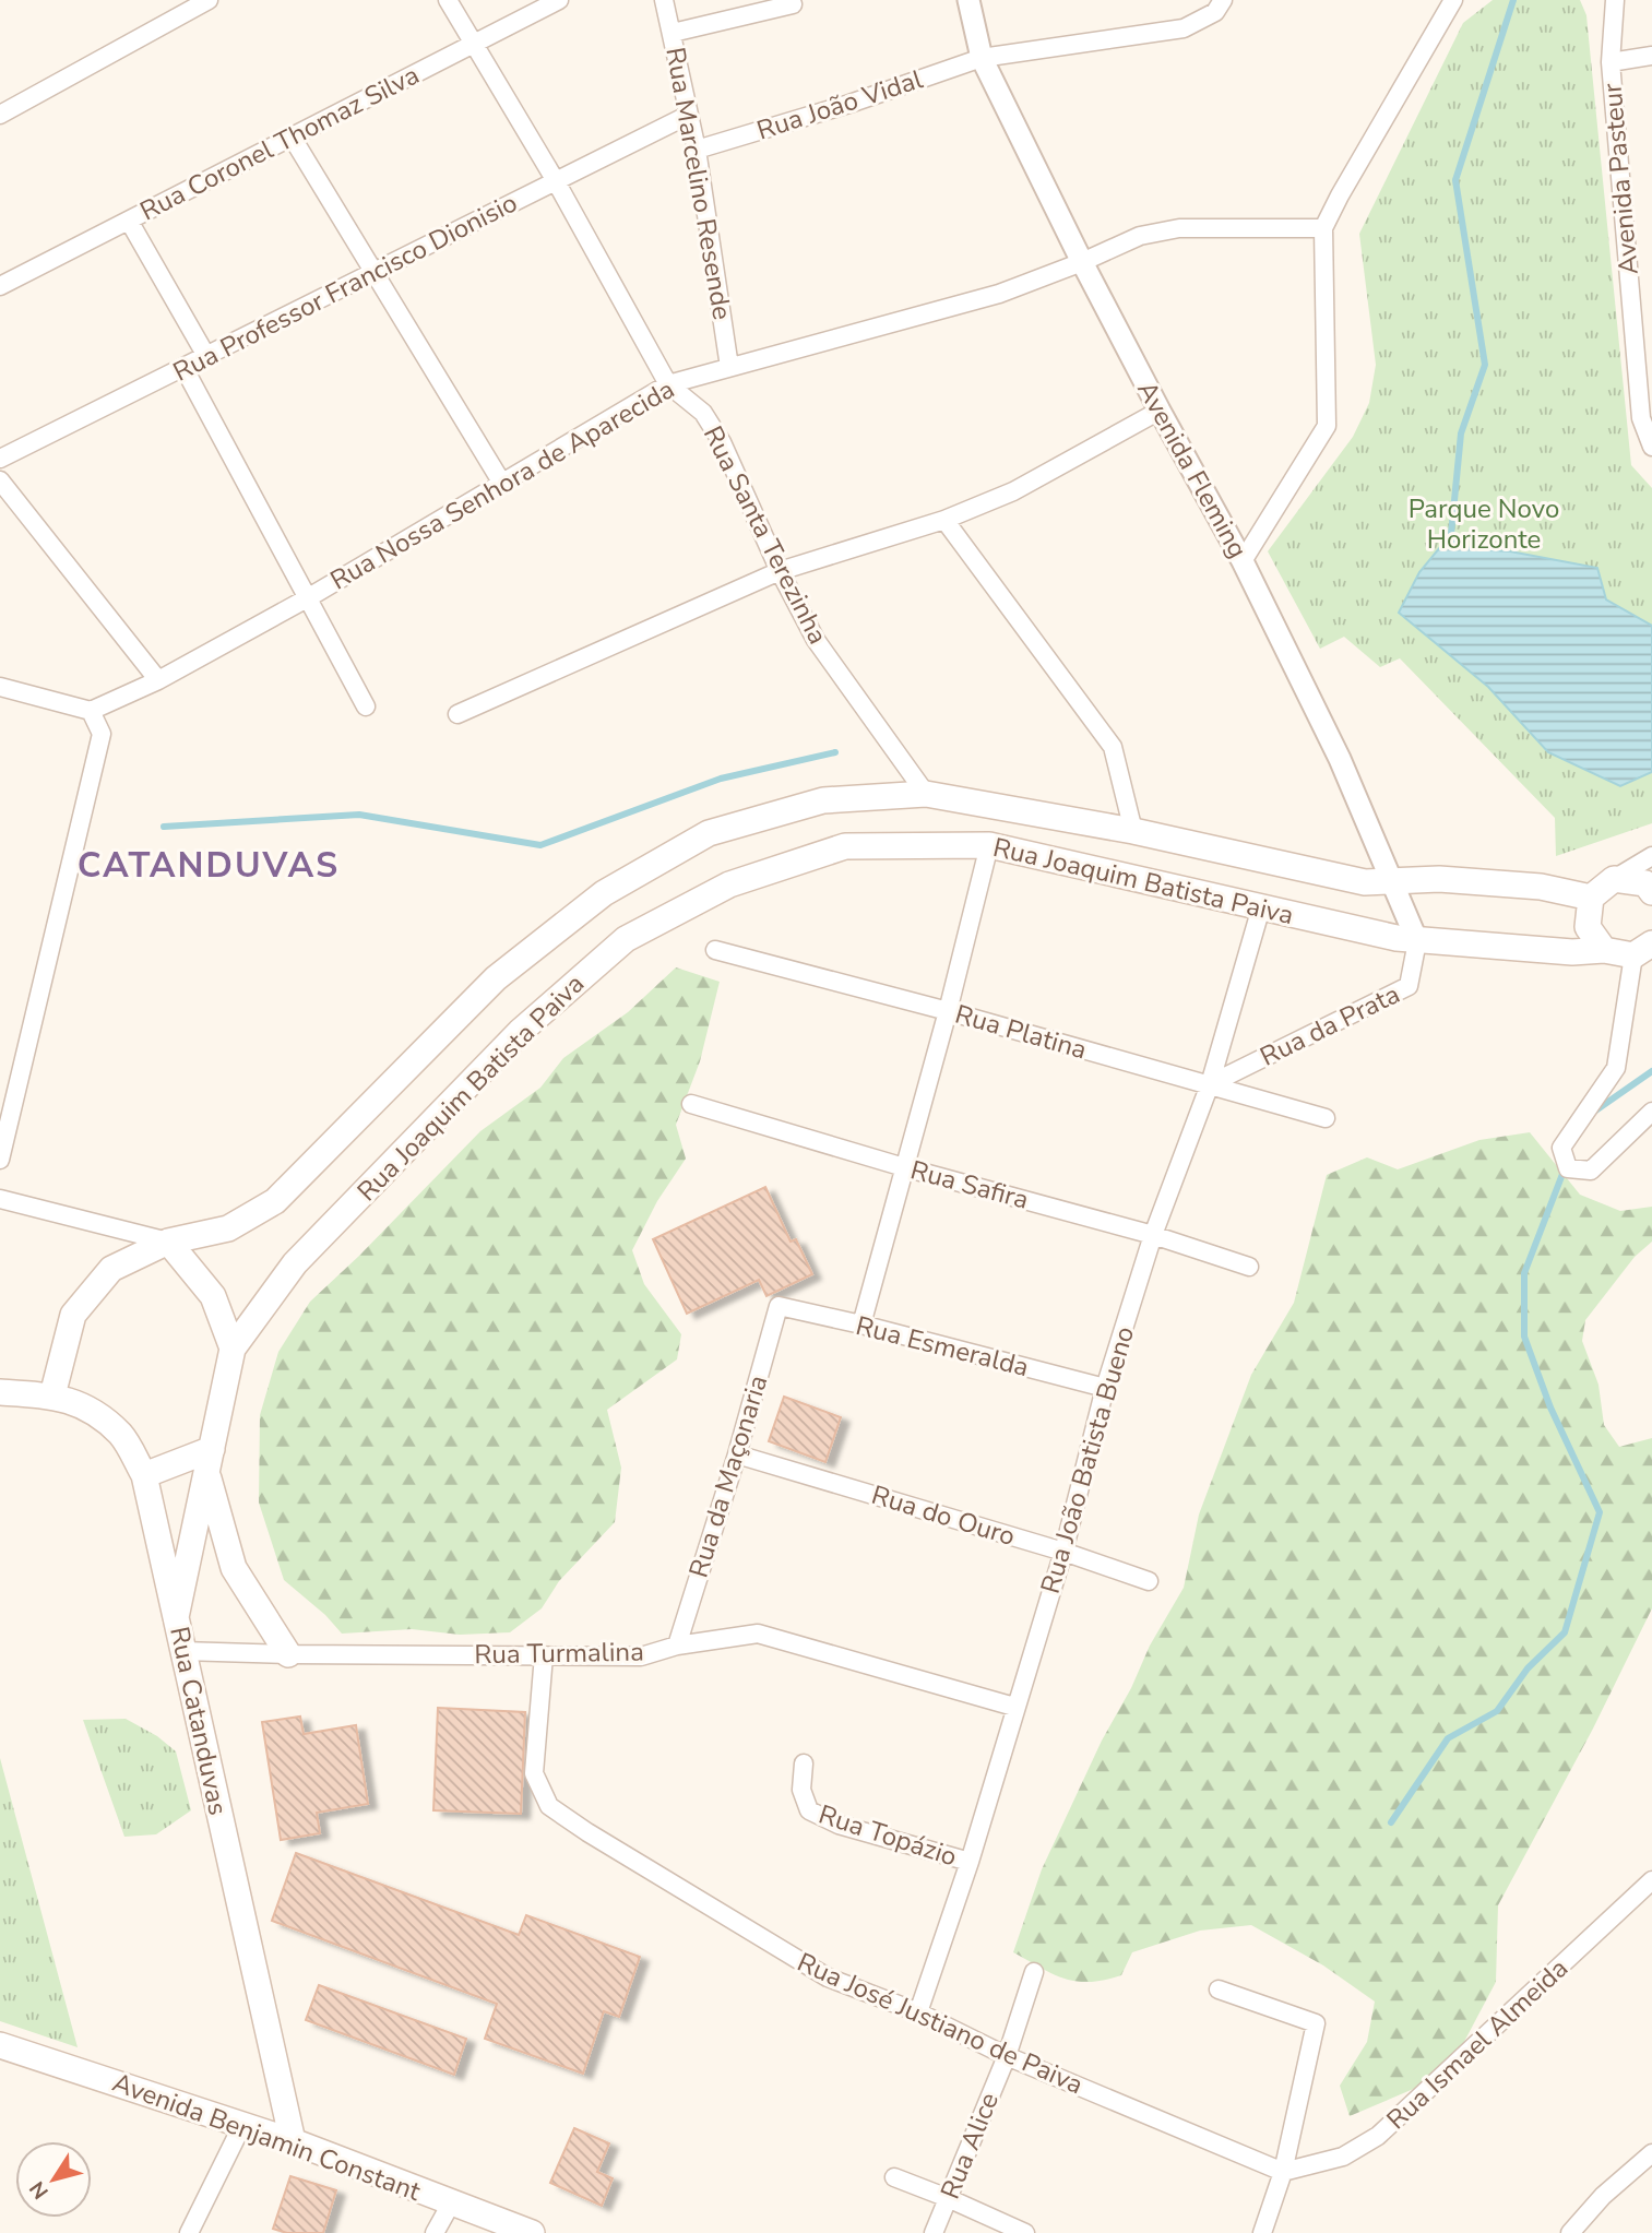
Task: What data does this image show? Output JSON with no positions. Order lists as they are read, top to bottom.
{
  "streets": {
    "main road": ["Rua Joaquim Batista Paiva", "Rua Catanduvas", "Avenida Benjamin Constant"],
    "street": [
      "Rua João Vidal",
      "Rua Coronel Thomaz Silva",
      "Avenida Pasteur",
      "Rua Marcelino Resende",
      "Rua Professor Francisco Dionisio",
      "Avenida Fleming",
      "Rua Nossa Senhora de Aparecida",
      "Rua Santa Terezinha",
      "Rua da Prata",
      "Rua Platina",
      "Rua Safira",
      "Rua Esmeralda",
      "Rua João Batista Bueno",
      "Rua da Maçonaria",
      "Rua do Ouro",
      "Rua Turmalina",
      "Rua Topázio",
      "Rua José Justiano de Paiva",
      "Rua Ismael Almeida",
      "Rua Alice"
    ]
  },
  "crossings": [
    ["Rua João Vidal", "Rua Marcelino Resende"],
    ["Rua João Vidal", "Avenida Fleming"],
    ["Rua Coronel Thomaz Silva", "Rua Santa Terezinha"],
    ["Rua Marcelino Resende", "Rua Professor Francisco Dionisio"],
    ["Rua Marcelino Resende", "Rua Nossa Senhora de Aparecida"],
    ["Rua Professor Francisco Dionisio", "Rua Santa Terezinha"],
    ["Avenida Fleming", "Rua Nossa Senhora de Aparecida"],
    ["Avenida Fleming", "Rua Joaquim Batista Paiva"],
    ["Avenida Fleming", "Rua da Prata"],
    ["Rua Nossa Senhora de Aparecida", "Rua Santa Terezinha"],
    ["Rua Santa Terezinha", "Rua Joaquim Batista Paiva"],
    ["Rua Joaquim Batista Paiva", "Rua da Prata"],
    ["Rua Joaquim Batista Paiva", "Rua João Batista Bueno"],
    ["Rua Joaquim Batista Paiva", "Rua Catanduvas"],
    ["Rua da Prata", "Rua Platina"],
    ["Rua da Prata", "Rua João Batista Bueno"],
    ["Rua Platina", "Rua João Batista Bueno"],
    ["Rua Safira", "Rua João Batista Bueno"],
    ["Rua Esmeralda", "Rua João Batista Bueno"],
    ["Rua Esmeralda", "Rua da Maçonaria"],
    ["Rua João Batista Bueno", "Rua do Ouro"],
    ["Rua João Batista Bueno", "Rua Turmalina"],
    ["Rua João Batista Bueno", "Rua Topázio"],
    ["Rua João Batista Bueno", "Rua José Justiano de Paiva"],
    ["Rua da Maçonaria", "Rua do Ouro"],
    ["Rua da Maçonaria", "Rua Turmalina"],
    ["Rua Turmalina", "Rua Catanduvas"],
    ["Rua Turmalina", "Rua José Justiano de Paiva"],
    ["Rua Catanduvas", "Avenida Benjamin Constant"],
    ["Rua José Justiano de Paiva", "Rua Ismael Almeida"],
    ["Rua José Justiano de Paiva", "Rua Alice"]
  ],
  "districts": ["CATANDUVAS"],
  "parks": ["Parque Novo Horizonte"],
  "north": "bottom left"
}
